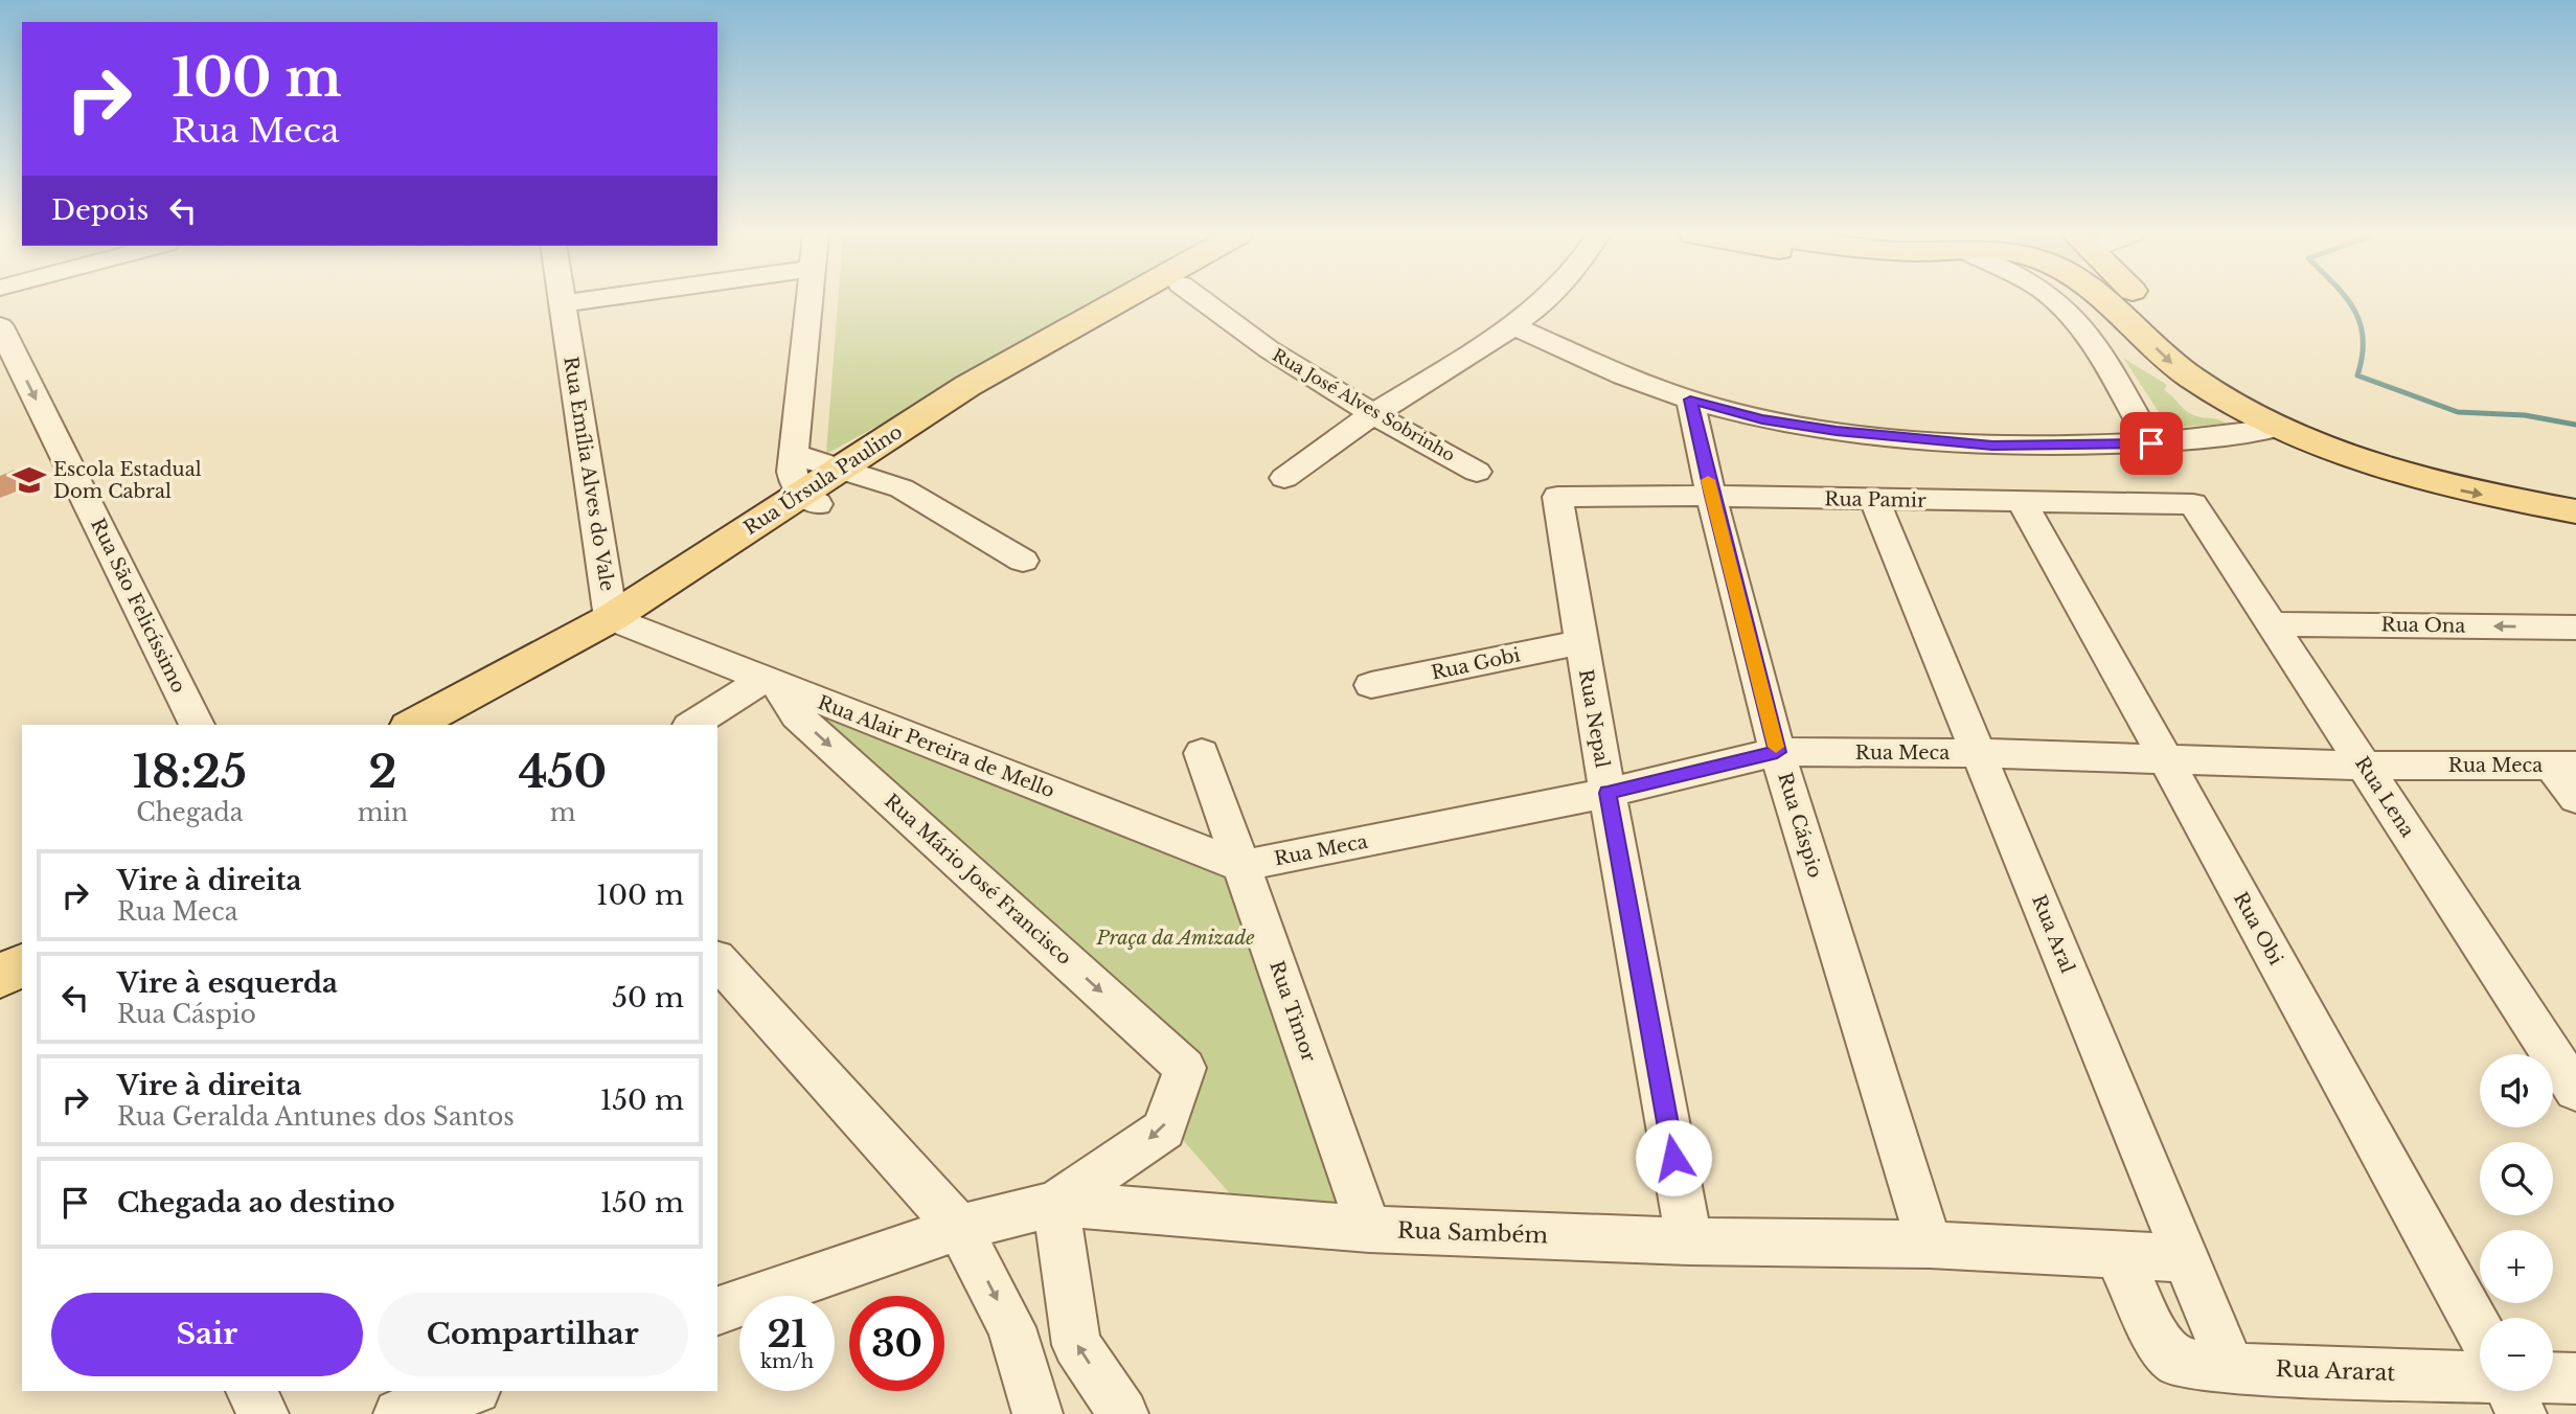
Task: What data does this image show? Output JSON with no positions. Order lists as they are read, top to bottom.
{
  "streets": {
    "main road": ["Rua Úrsula Paulino"],
    "street": [
      "Rua José Alves Sobrinho",
      "Rua Emília Alves do Vale",
      "Rua Pamir",
      "Rua São Felicíssimo",
      "Rua Ona",
      "Rua Gobi",
      "Rua Nepal",
      "Rua Alair Pereira de Mello",
      "Rua Meca",
      "Rua Lena",
      "Rua Cáspio",
      "Rua Mário José Francisco",
      "Rua Obi",
      "Rua Aral",
      "Rua Timor",
      "Rua Sambém",
      "Rua Ararat"
    ]
  },
  "crossings": [
    ["Rua Emília Alves do Vale", "Rua Úrsula Paulino"],
    ["Rua Emília Alves do Vale", "Rua Alair Pereira de Mello"],
    ["Rua Úrsula Paulino", "Rua Alair Pereira de Mello"],
    ["Rua Pamir", "Rua Nepal"],
    ["Rua Pamir", "Rua Lena"],
    ["Rua Pamir", "Rua Cáspio"],
    ["Rua Pamir", "Rua Obi"],
    ["Rua Pamir", "Rua Aral"],
    ["Rua Ona", "Rua Lena"],
    ["Rua Gobi", "Rua Nepal"],
    ["Rua Nepal", "Rua Meca"],
    ["Rua Nepal", "Rua Sambém"],
    ["Rua Alair Pereira de Mello", "Rua Meca"],
    ["Rua Alair Pereira de Mello", "Rua Mário José Francisco"],
    ["Rua Alair Pereira de Mello", "Rua Timor"],
    ["Rua Meca", "Rua Lena"],
    ["Rua Meca", "Rua Cáspio"],
    ["Rua Meca", "Rua Obi"],
    ["Rua Meca", "Rua Aral"],
    ["Rua Meca", "Rua Timor"],
    ["Rua Cáspio", "Rua Sambém"],
    ["Rua Mário José Francisco", "Rua Sambém"],
    ["Rua Aral", "Rua Sambém"],
    ["Rua Aral", "Rua Ararat"],
    ["Rua Timor", "Rua Sambém"],
    ["Rua Sambém", "Rua Ararat"]
  ],
  "one_way": ["Rua São Felicíssimo", "Rua Ona"],
  "parks": ["Praça da Amizade"],
  "places": {
    "school or university": ["Escola Estadual Dom Cabral"]
  },
  "page": {
    "turn": ["100 m", "Rua Meca"],
    "then": "Depois",
    "eta": [
      "18:25",
      "Chegada",
      "2",
      "min",
      "450",
      "m"
    ],
    "list": [
      {
        "name": "Vire à direita",
        "note": "Rua Meca",
        "value": "100 m"
      },
      {
        "name": "Vire à esquerda",
        "note": "Rua Cáspio",
        "value": "50 m"
      },
      {
        "name": "Vire à direita",
        "note": "Rua Geralda Antunes dos Santos",
        "value": "150 m"
      },
      {
        "name": "Chegada ao destino",
        "value": "150 m"
      }
    ],
    "map_buttons": ["+", "−"],
    "buttons": ["Sair", "Compartilhar"],
    "speed": "21 km/h",
    "limit": "30"
  }
}
